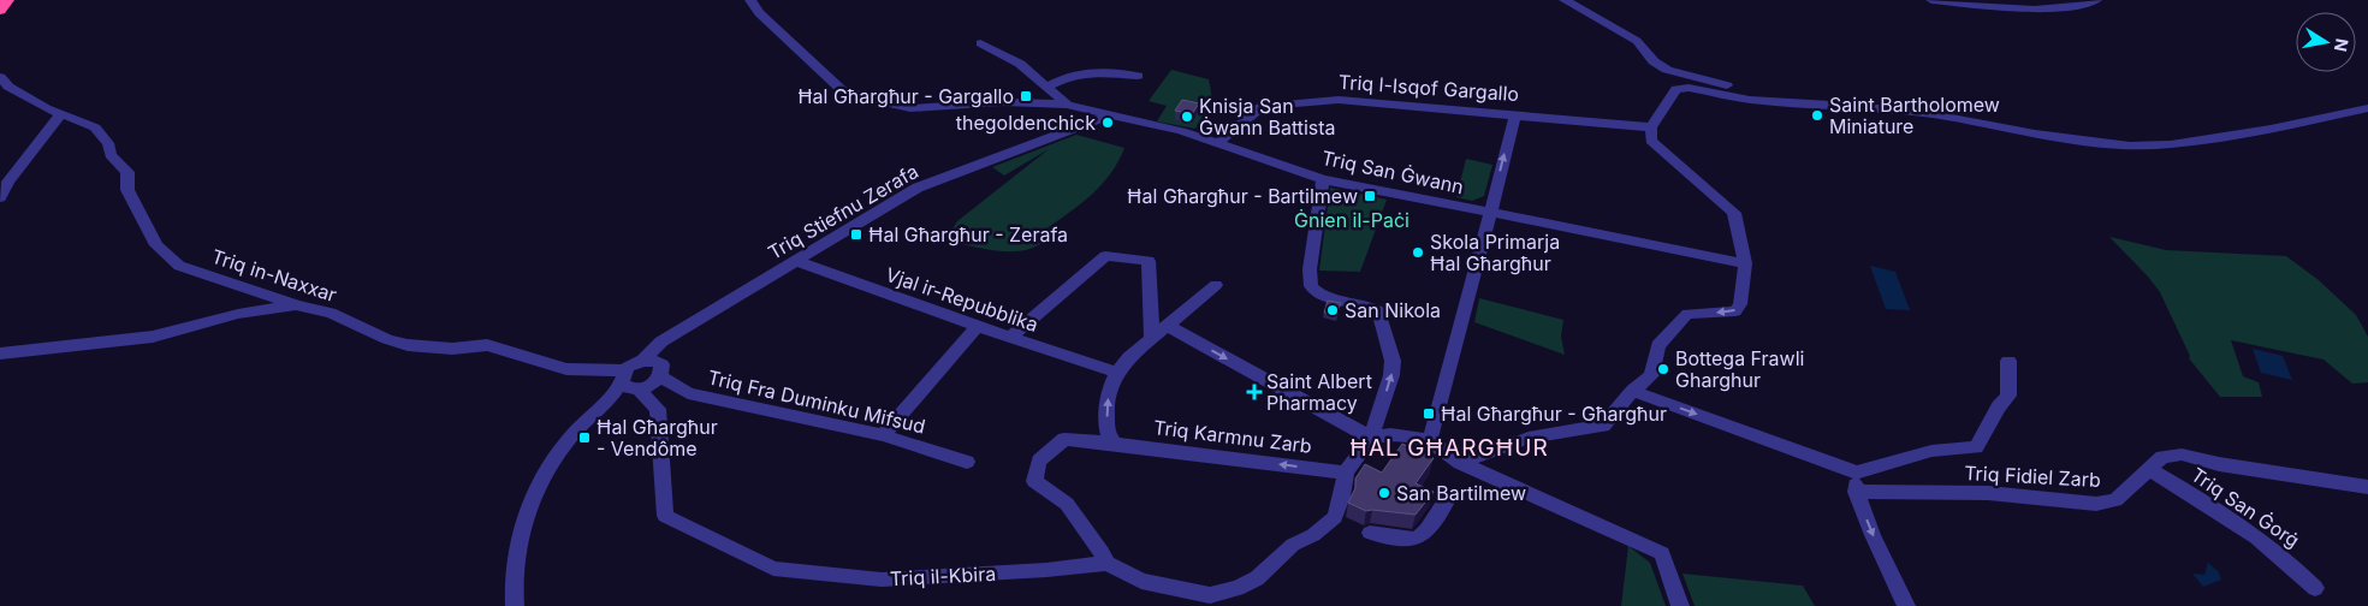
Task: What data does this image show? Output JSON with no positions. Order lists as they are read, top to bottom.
{
  "streets": {
    "street": [
      "Triq l-Isqof Gargallo",
      "Triq San Ġwann",
      "Triq Stiefnu Zerafa",
      "Triq in-Naxxar",
      "Vjal ir-Repubblika",
      "Triq Fra Duminku Mifsud",
      "Triq Karmnu Zarb",
      "Triq Fidiel Zarb",
      "Triq San Ġorġ",
      "Triq il-Kbira"
    ]
  },
  "crossings": [
    ["Triq l-Isqof Gargallo", "Triq San Ġwann"],
    ["Triq San Ġwann", "Triq Stiefnu Zerafa"],
    ["Triq Stiefnu Zerafa", "Triq in-Naxxar"],
    ["Triq Stiefnu Zerafa", "Vjal ir-Repubblika"],
    ["Triq Stiefnu Zerafa", "Triq Fra Duminku Mifsud"],
    ["Triq Stiefnu Zerafa", "Triq il-Kbira"],
    ["Triq in-Naxxar", "Triq Fra Duminku Mifsud"],
    ["Triq in-Naxxar", "Triq il-Kbira"],
    ["Triq Fra Duminku Mifsud", "Triq il-Kbira"],
    ["Triq Karmnu Zarb", "Triq il-Kbira"],
    ["Triq Fidiel Zarb", "Triq San Ġorġ"]
  ],
  "districts": ["ĦAL GĦARGĦUR"],
  "parks": ["Ġnien il-Paċi"],
  "places": {
    "transit": [
      "Ħal Għargħur - Gargallo",
      "Ħal Għargħur - Bartilmew",
      "Ħal Għargħur - Zerafa",
      "Ħal Għargħur - Għargħur",
      "Ħal Għargħur - Vendôme"
    ],
    "other": [
      "Saint Bartholomew Miniature",
      "Knisja San Ġwann Battista",
      "thegoldenchick",
      "Skola Primarja Ħal Għargħur",
      "San Nikola",
      "Bottega Frawli Gharghur",
      "San Bartilmew"
    ],
    "health": ["Saint Albert Pharmacy"]
  },
  "north": "right"
}
